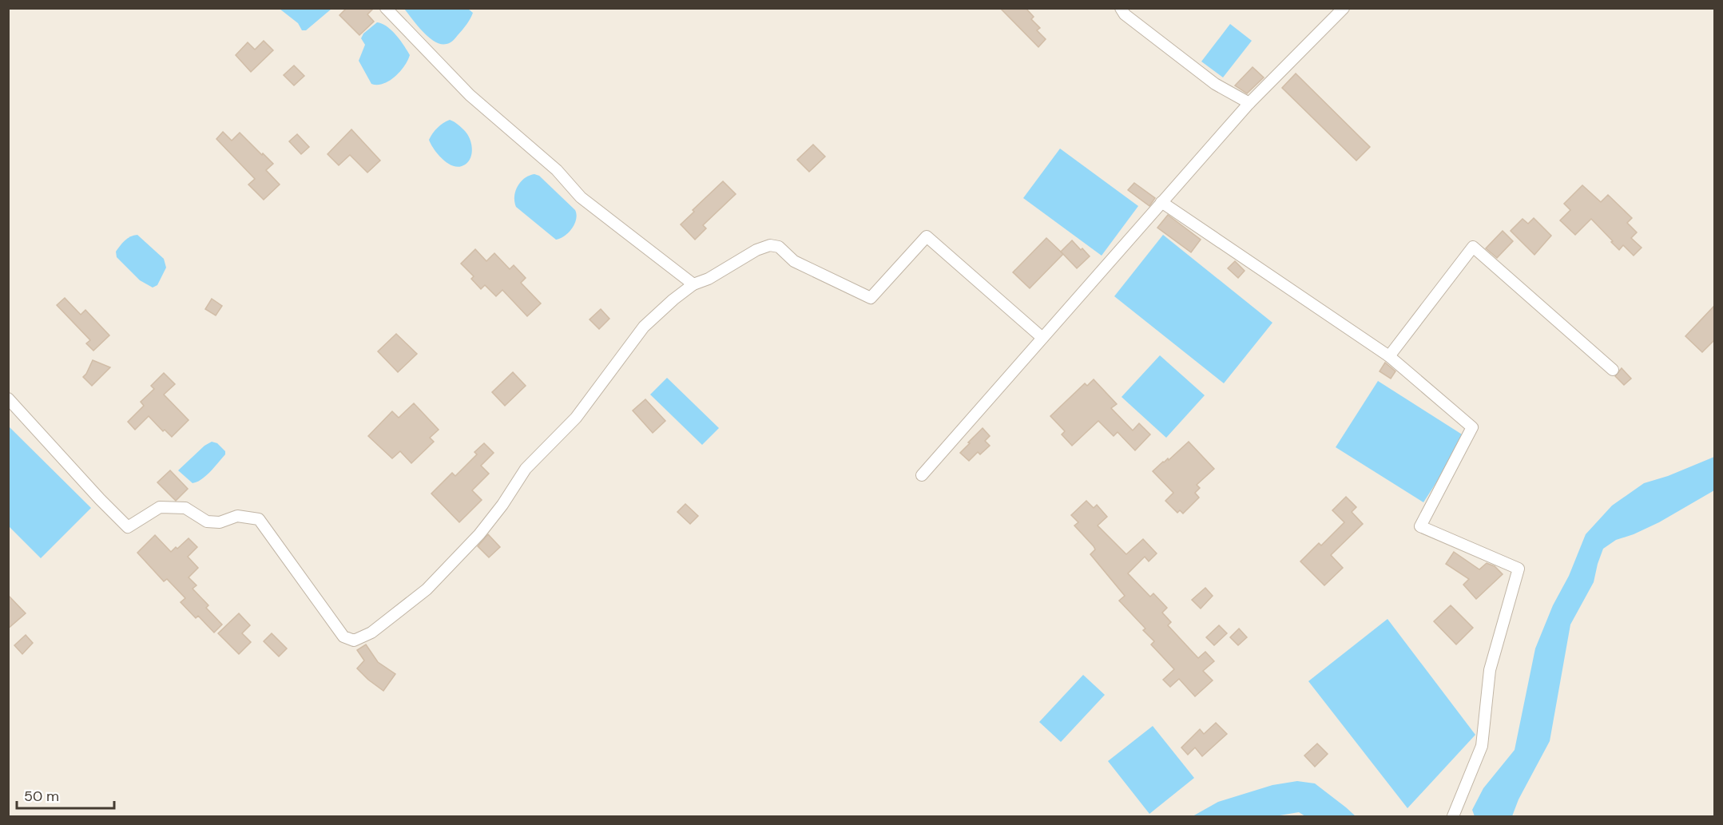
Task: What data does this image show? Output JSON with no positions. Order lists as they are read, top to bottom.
{
  "scale_bar": "50 m"
}
